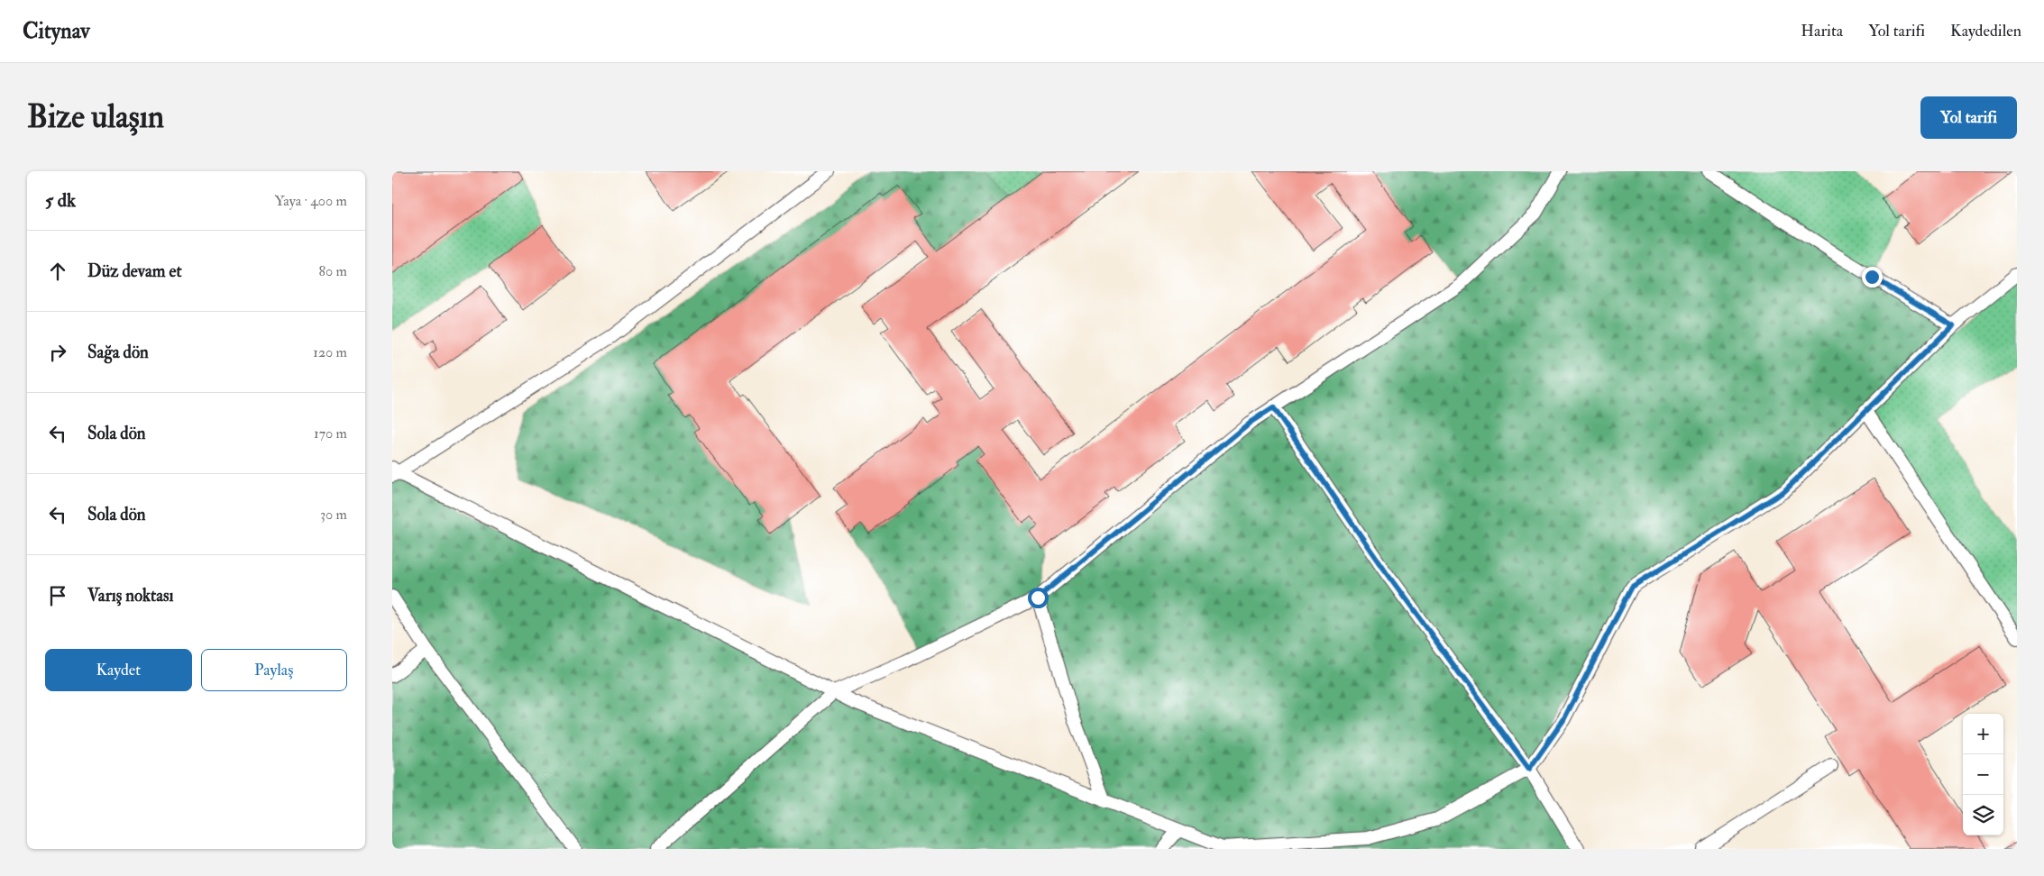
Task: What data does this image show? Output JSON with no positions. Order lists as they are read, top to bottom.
{
  "page": {
    "header": "Citynav",
    "nav": ["Harita", "Yol tarifi", "Kaydedilen"],
    "buttons": [
      "Yol tarifi",
      ["Kaydet", "Paylaş"]
    ],
    "title": "Bize ulaşın",
    "heading": ["5 dk", "Yaya · 400 m"],
    "list": [
      ["Düz devam et", "80 m"],
      ["Sağa dön", "120 m"],
      ["Sola dön", "170 m"],
      ["Sola dön", "30 m"],
      "Varış noktası"
    ],
    "map_buttons": ["+", "−"]
  }
}
